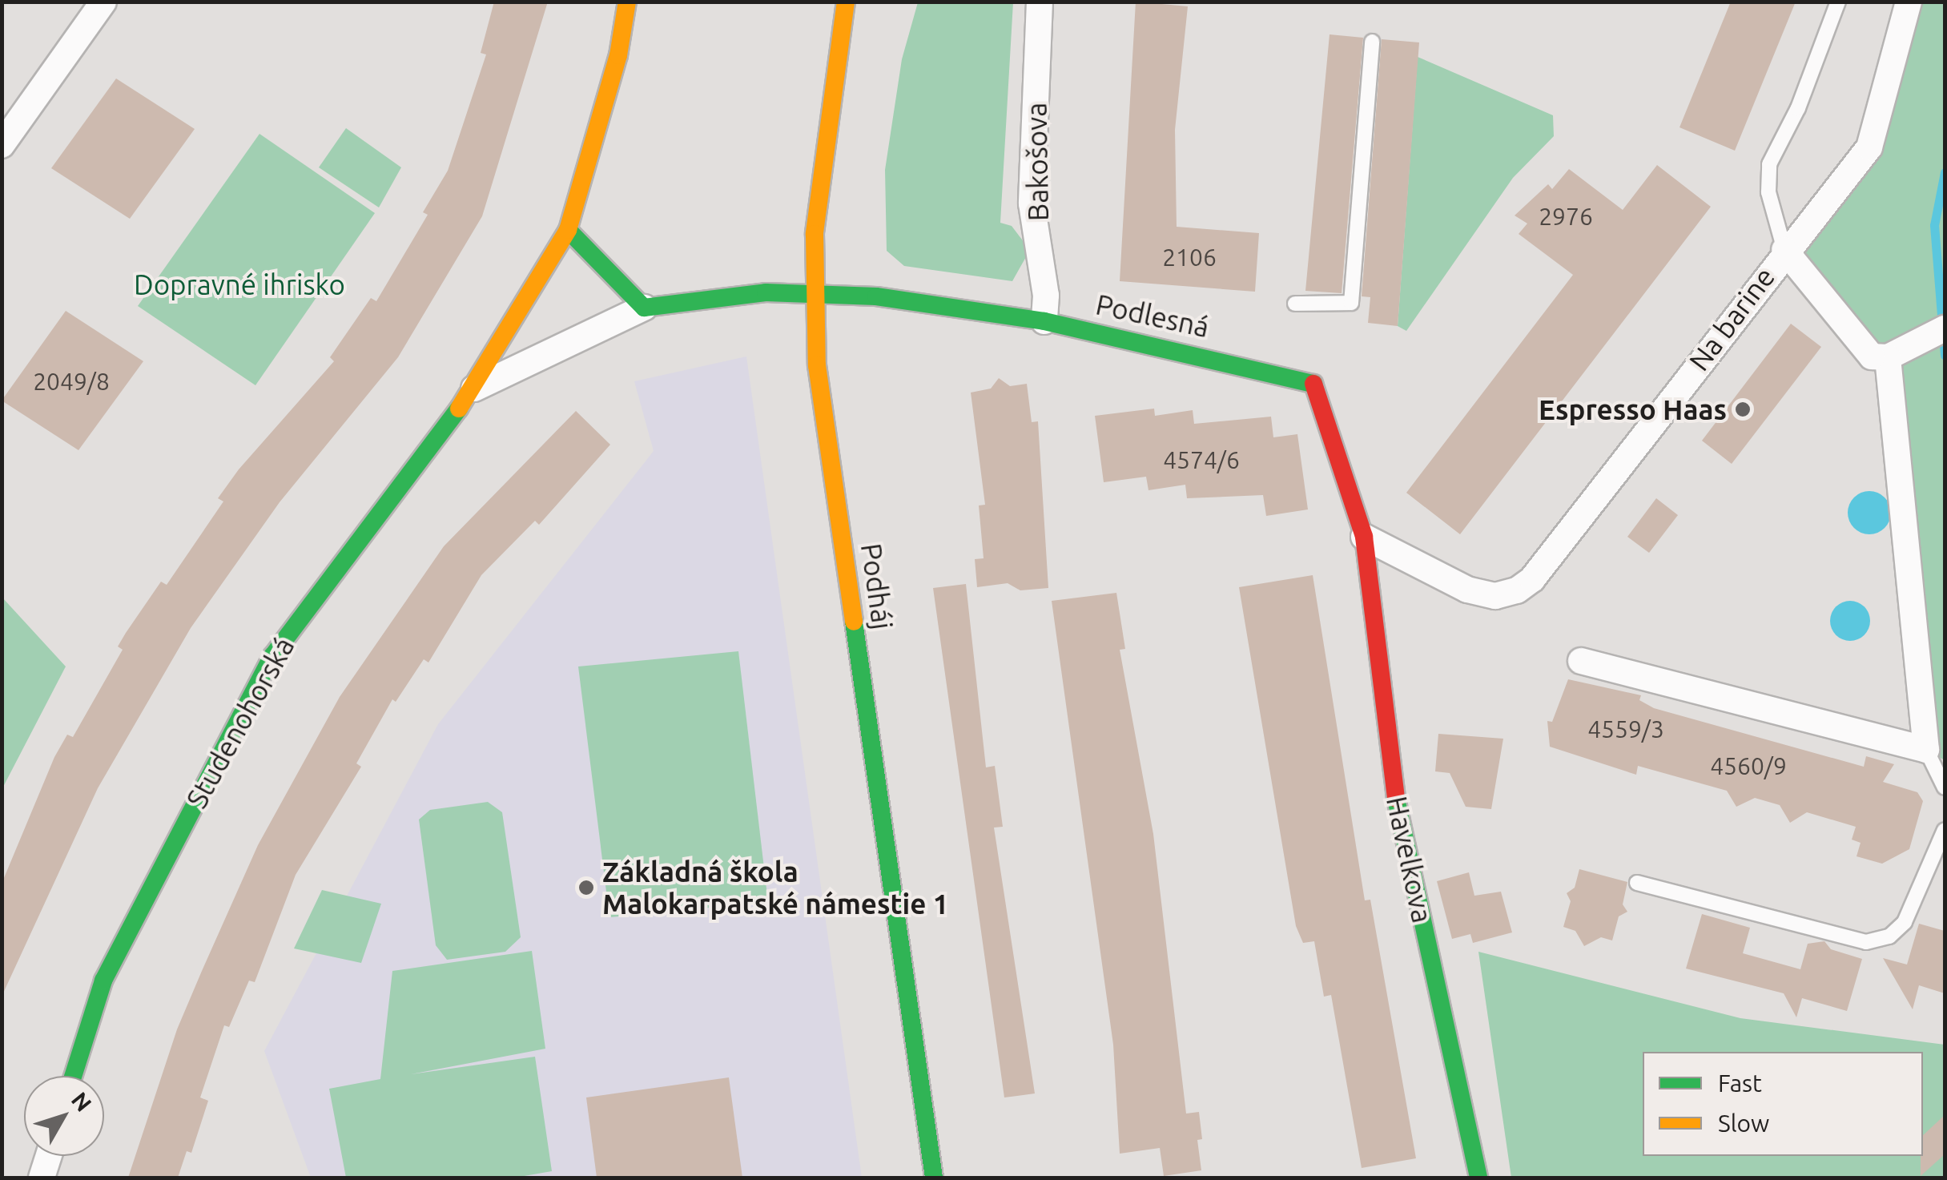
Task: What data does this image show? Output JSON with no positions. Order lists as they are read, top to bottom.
{
  "streets": {
    "street": [
      "Bakošova",
      "Podlesná",
      "Na barine",
      "Podháj",
      "Studenohorská",
      "Havelkova"
    ]
  },
  "crossings": [
    ["Bakošova", "Podlesná"],
    ["Podlesná", "Na barine"],
    ["Podlesná", "Podháj"],
    ["Podlesná", "Studenohorská"],
    ["Podlesná", "Havelkova"],
    ["Na barine", "Havelkova"],
    ["Podháj", "Studenohorská"]
  ],
  "parks": ["Dopravné ihrisko"],
  "places": ["Espresso Haas", "Základná škola Malokarpatské námestie 1"],
  "house_numbers": [
    "2976",
    "2106",
    "2049/8",
    "4574/6",
    "4559/3",
    "4560/9"
  ],
  "legend": ["Fast", "Slow"],
  "north": "top right"
}
